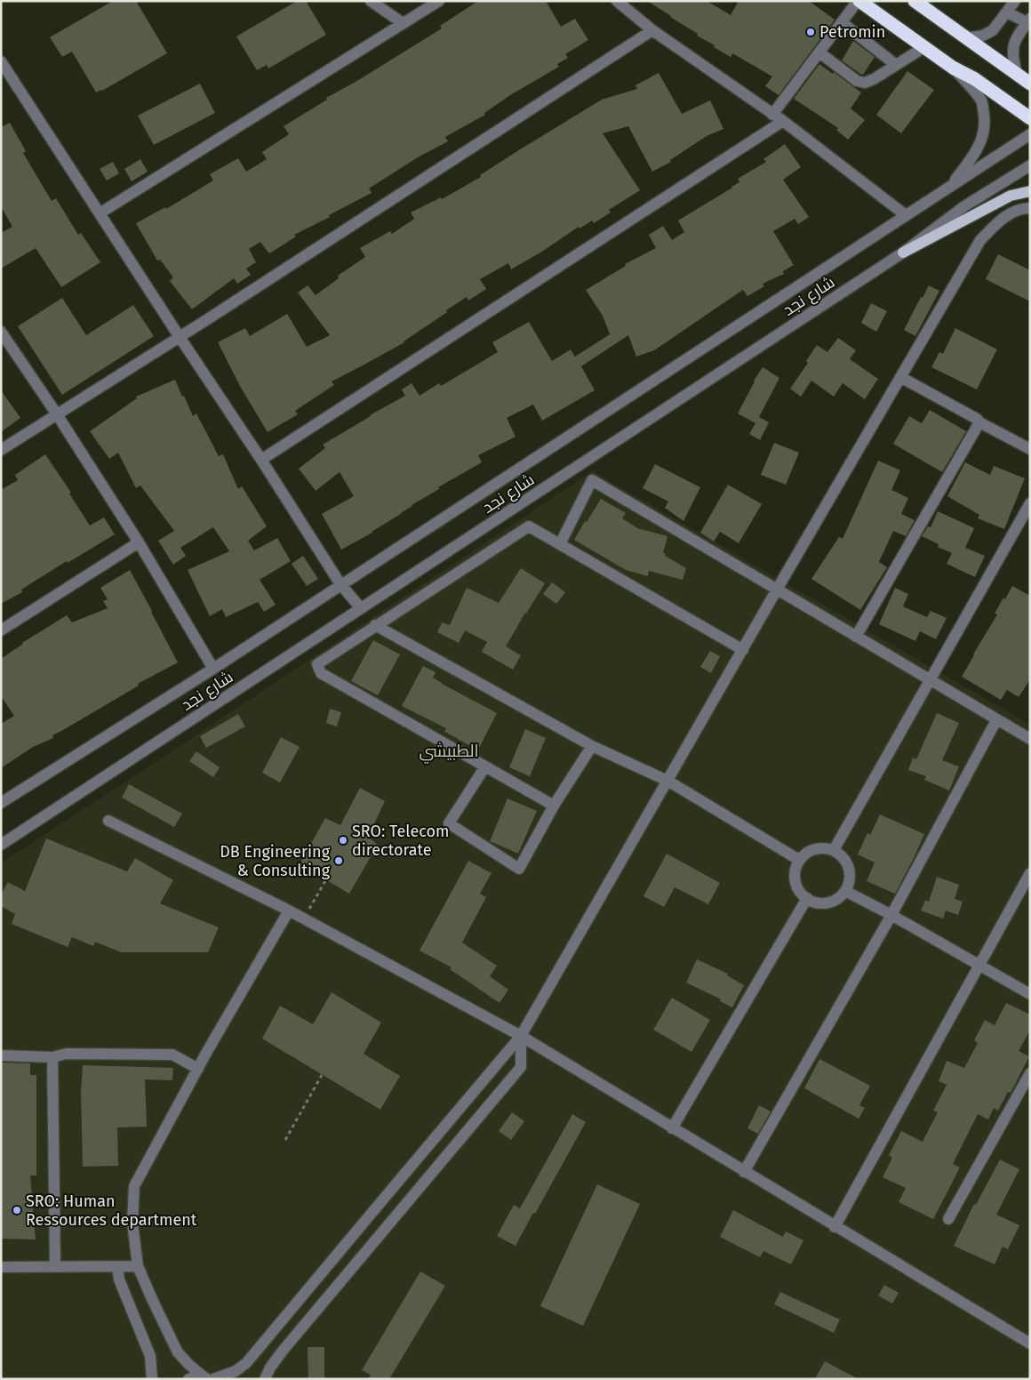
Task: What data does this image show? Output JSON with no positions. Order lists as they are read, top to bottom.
{
  "streets": {
    "street": ["شارع نجد"]
  },
  "districts": ["الطبيشي"],
  "places": [
    "Petromin",
    "SRO: Telecom directorate",
    "DB Engineering & Consulting",
    "SRO: Human Ressources department"
  ]
}
